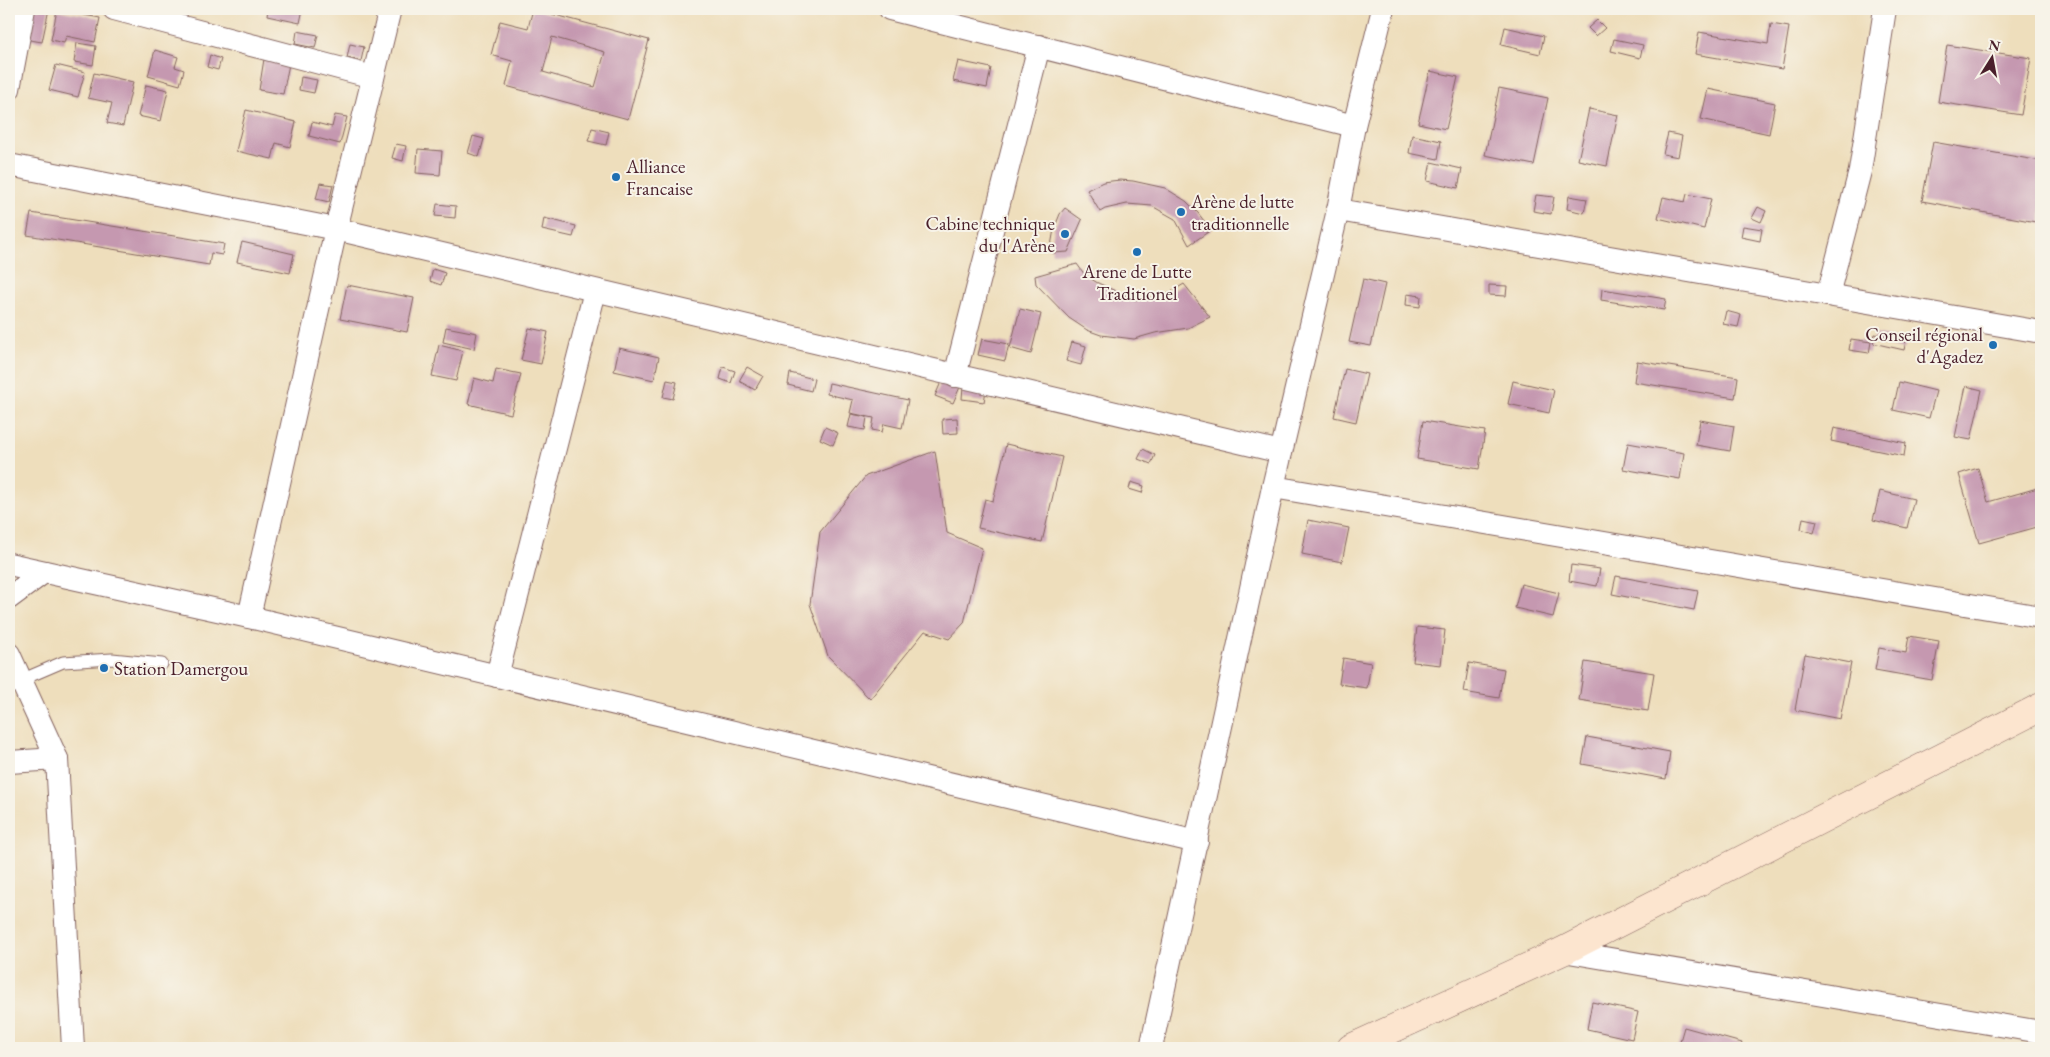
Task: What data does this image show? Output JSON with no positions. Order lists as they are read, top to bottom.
{
  "places": [
    "Alliance Francaise",
    "Arène de lutte traditionnelle",
    "Cabine technique du l'Arène",
    "Arene de Lutte Traditionel",
    "Conseil régional d'Agadez",
    "Station Damergou"
  ],
  "north": "top"
}
